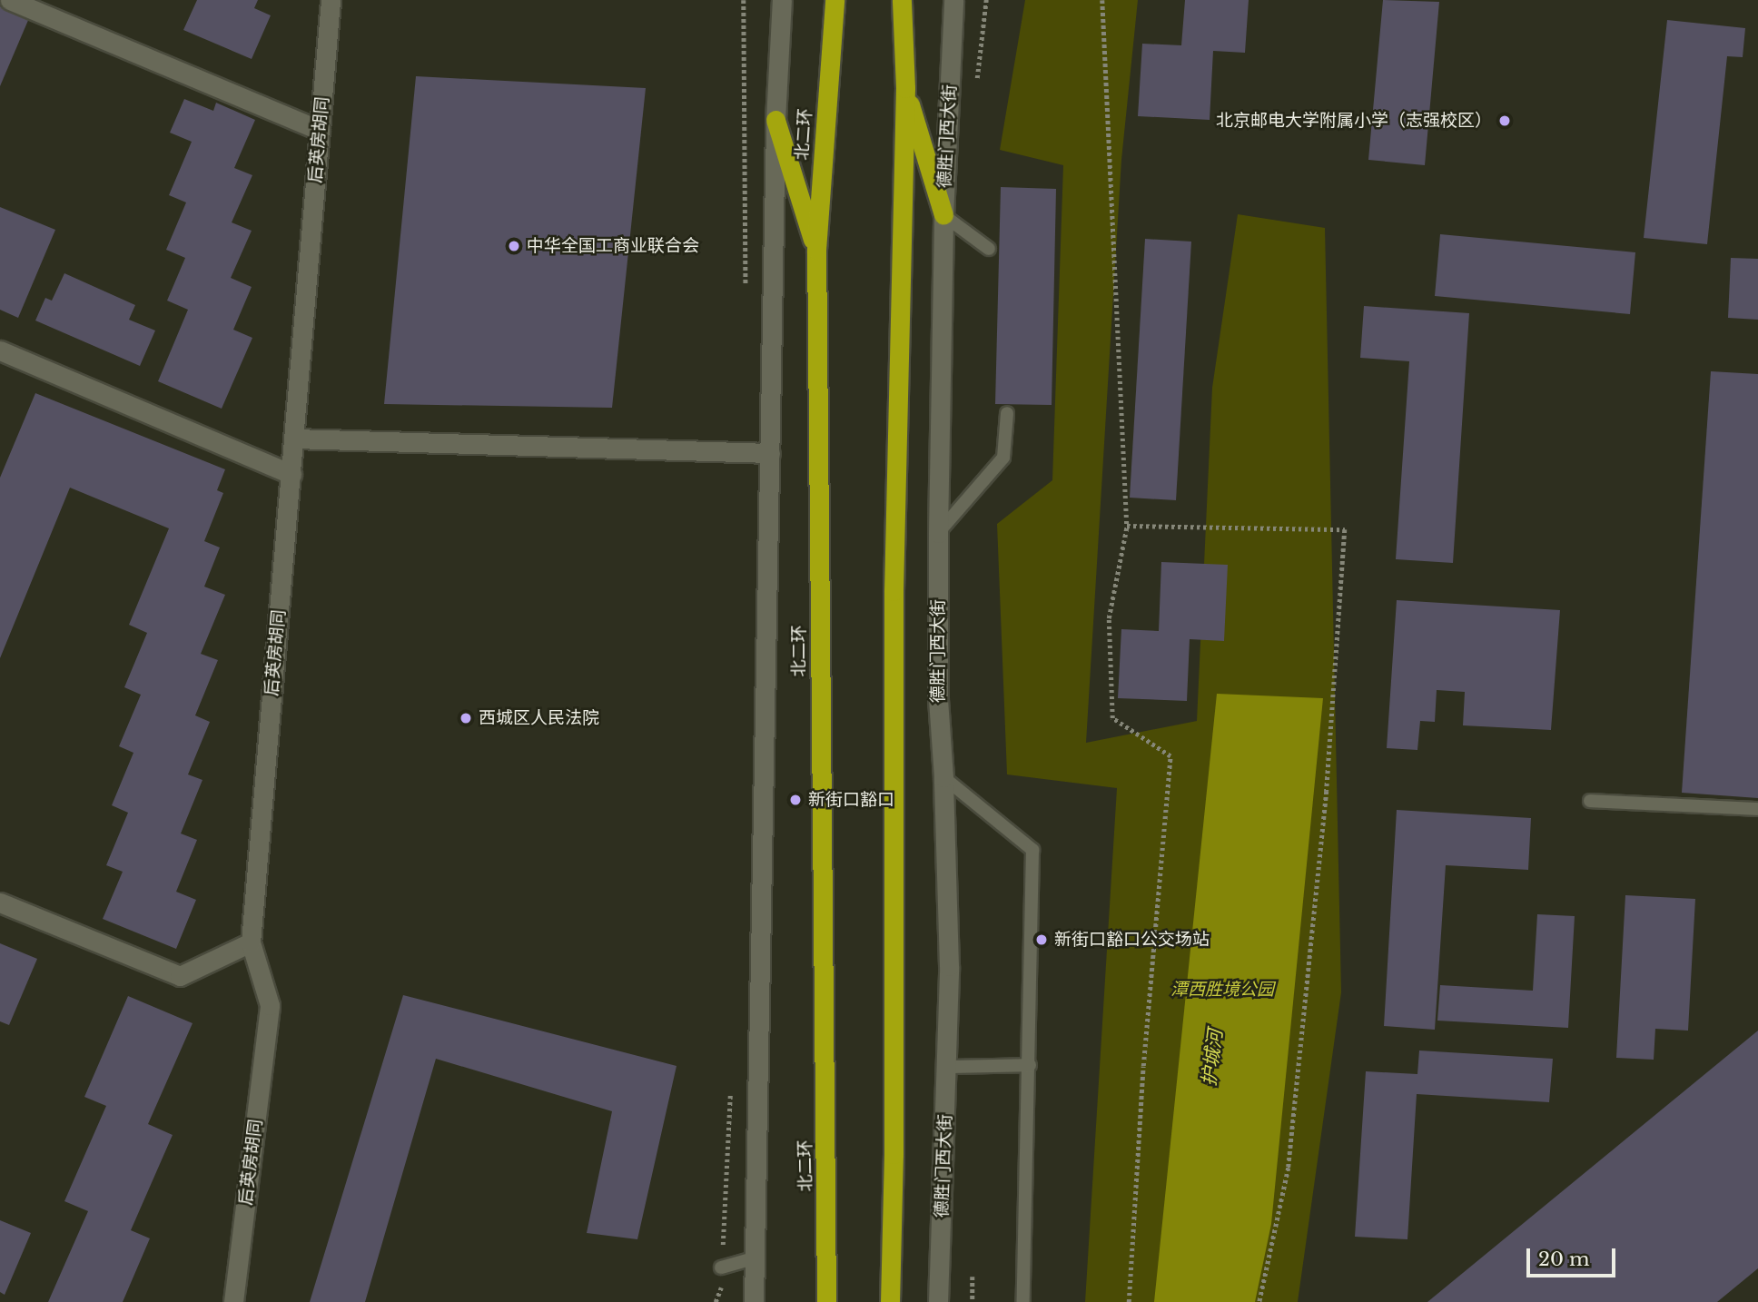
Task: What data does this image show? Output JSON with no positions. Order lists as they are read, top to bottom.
{
  "streets": {
    "highway": ["北二环"],
    "street": ["德胜门西大街", "后英房胡同"]
  },
  "water": ["护城河"],
  "parks": ["潭西胜境公园"],
  "places": [
    "北京邮电大学附属小学（志强校区）",
    "中华全国工商业联合会",
    "西城区人民法院",
    "新街口豁口",
    "新街口豁口公交场站"
  ],
  "scale_bar": "20 m"
}
